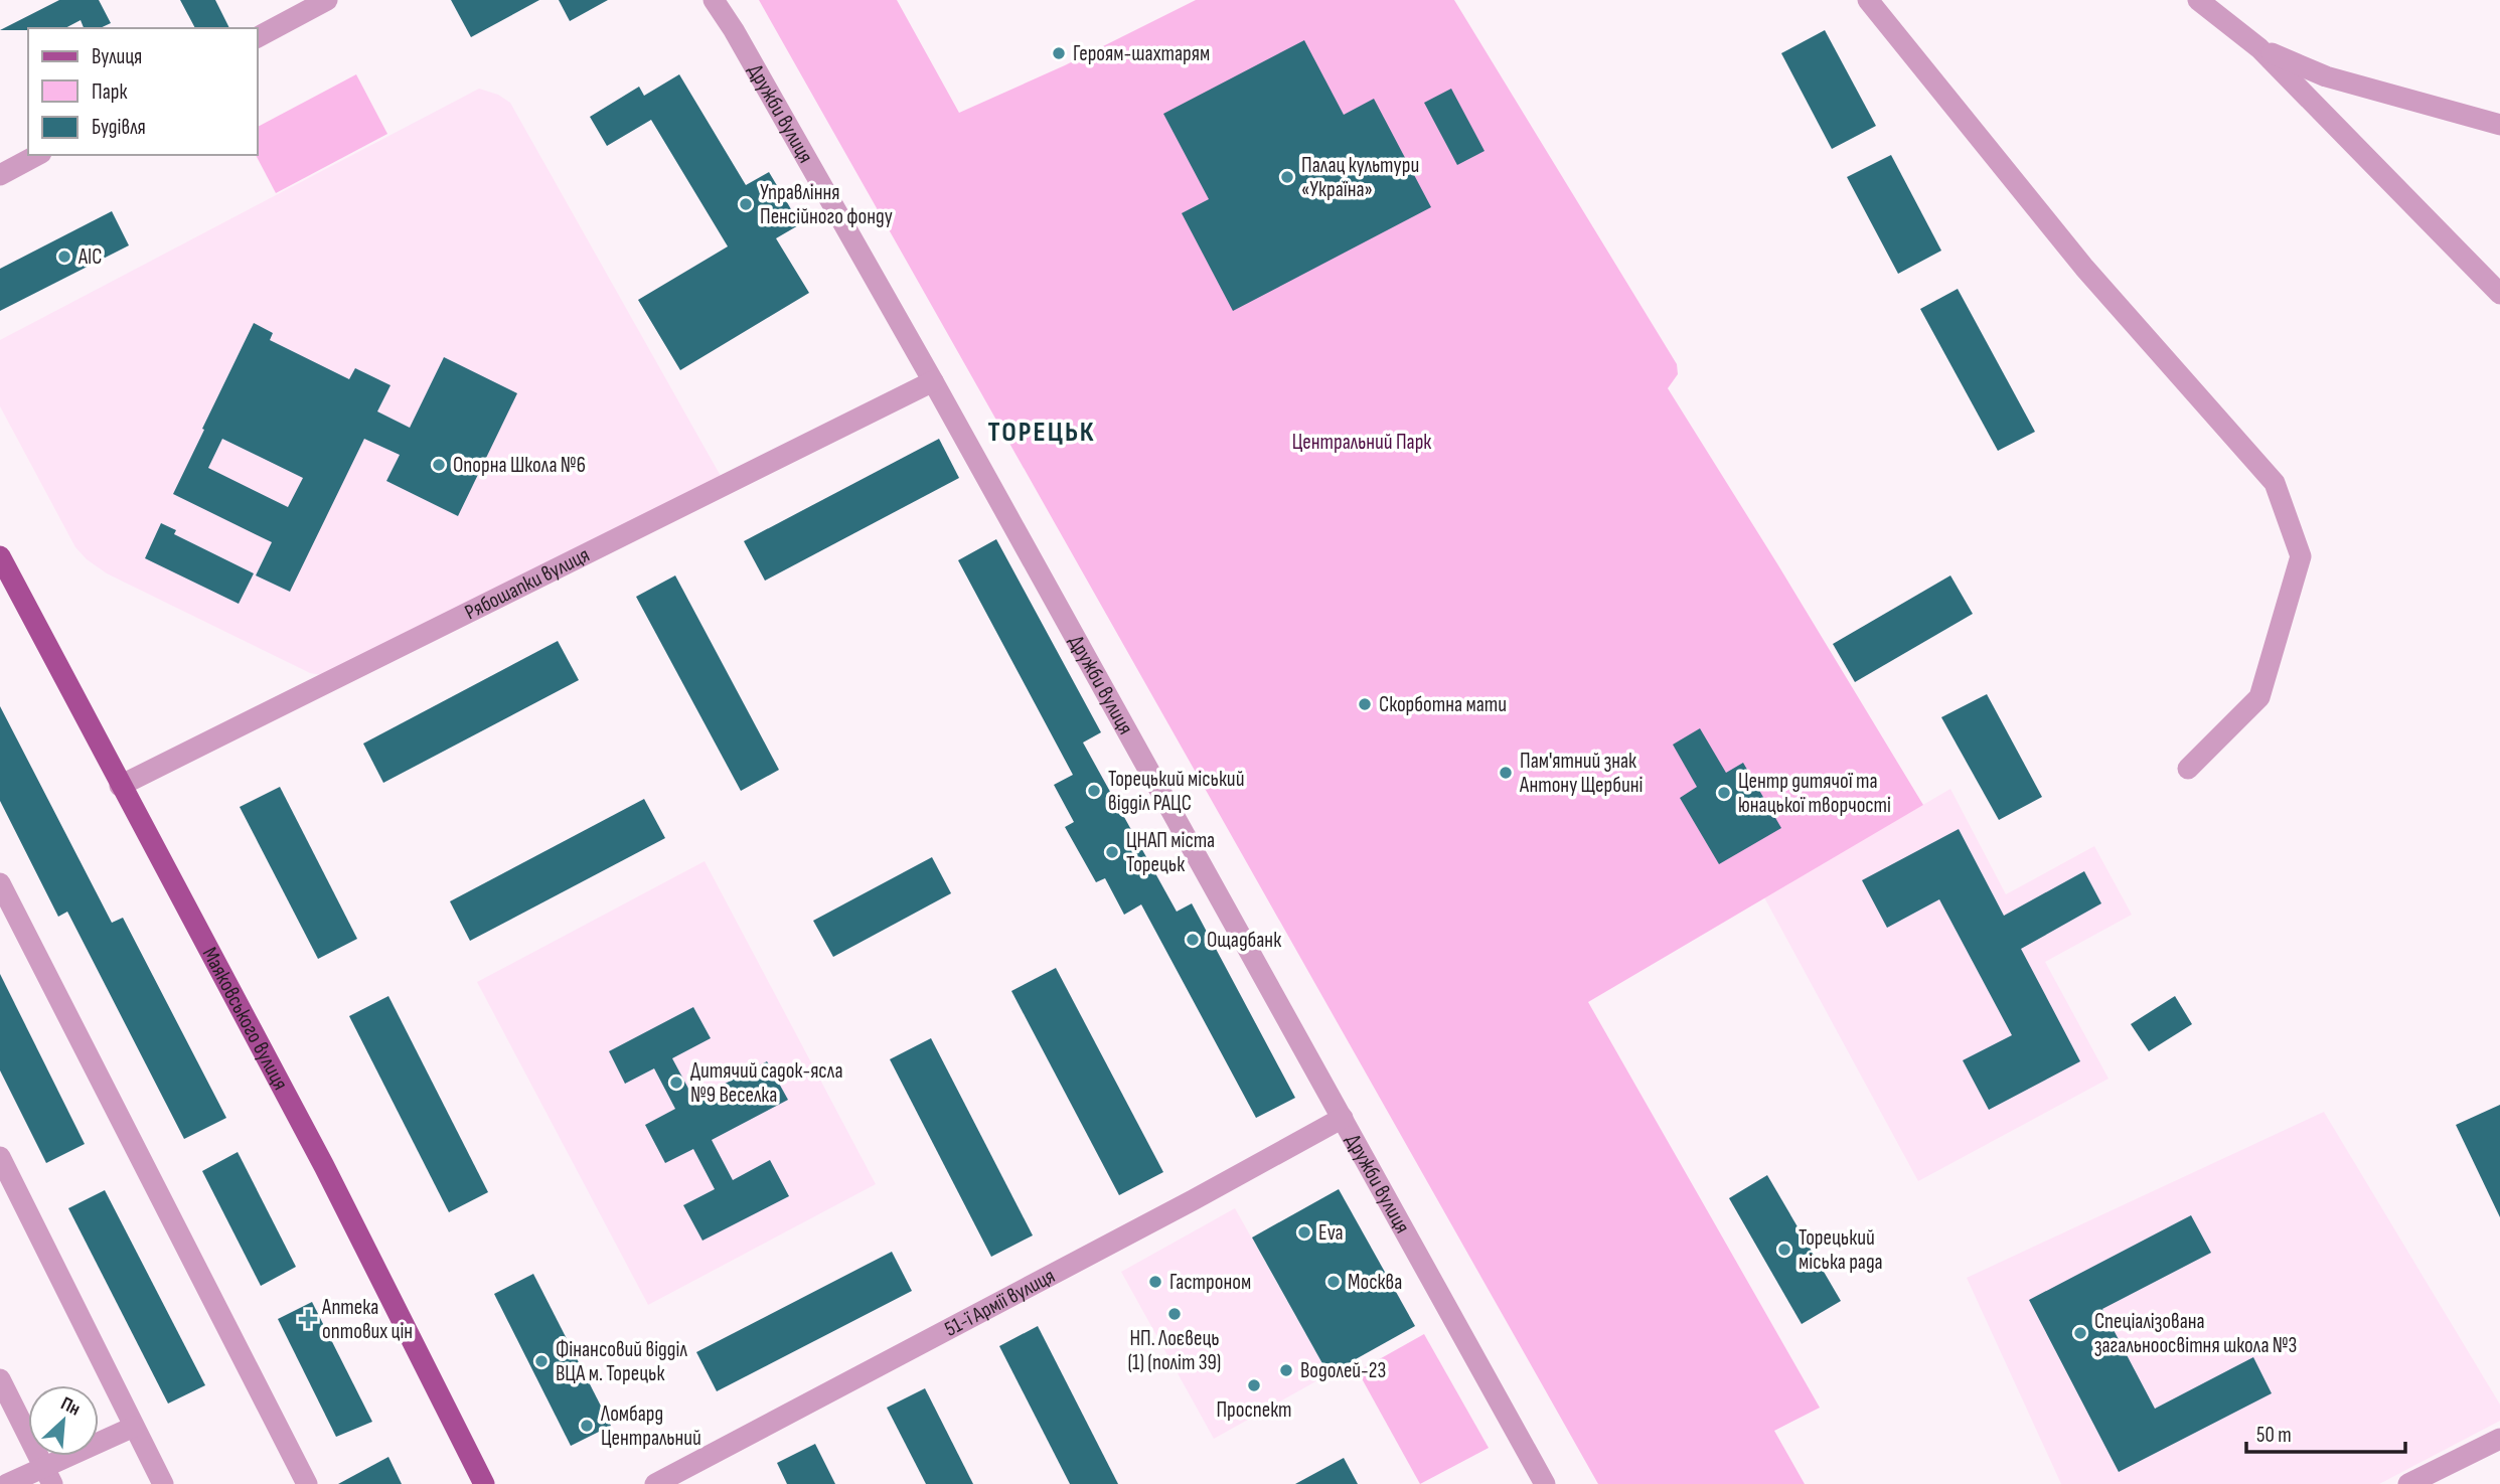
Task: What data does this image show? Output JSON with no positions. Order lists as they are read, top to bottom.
{
  "streets": {
    "main road": ["Маяковського вулиця"],
    "street": ["Дружби вулиця", "Рябошапки вулиця", "51-ї Армії вулиця"]
  },
  "crossings": [
    ["Дружби вулиця", "Рябошапки вулиця"],
    ["Дружби вулиця", "51-ї Армії вулиця"],
    ["Рябошапки вулиця", "Маяковського вулиця"]
  ],
  "districts": ["ТОРЕЦЬК"],
  "parks": ["Центральний Парк"],
  "places": {
    "other": [
      "Героям-шахтарям",
      "Палац культури «Україна»",
      "Управління Пенсійного фонду",
      "АІС",
      "Опорна Школа №6",
      "Скорботна мати",
      "Пам'ятний знак Антону Щербині",
      "Торецький міський відділ РАЦС",
      "Центр дитячої та юнацької творчості",
      "ЦНАП міста Торецьк",
      "Ощадбанк",
      "Дитячий садок-ясла №9 Веселка",
      "Eva",
      "Торецький міська рада",
      "Гастроном",
      "Москва",
      "НП. Лоєвець (1) (політ 39)",
      "Спеціалізована загальноосвітня школа №3",
      "Фінансовий відділ ВЦА м. Торецьк",
      "Водолей-23",
      "Проспект",
      "Ломбард Центральний"
    ],
    "health": ["Аптека оптових цін"]
  },
  "legend": ["Вулиця", "Парк", "Будівля"],
  "scale_bar": "50 m",
  "north": "top right"
}
